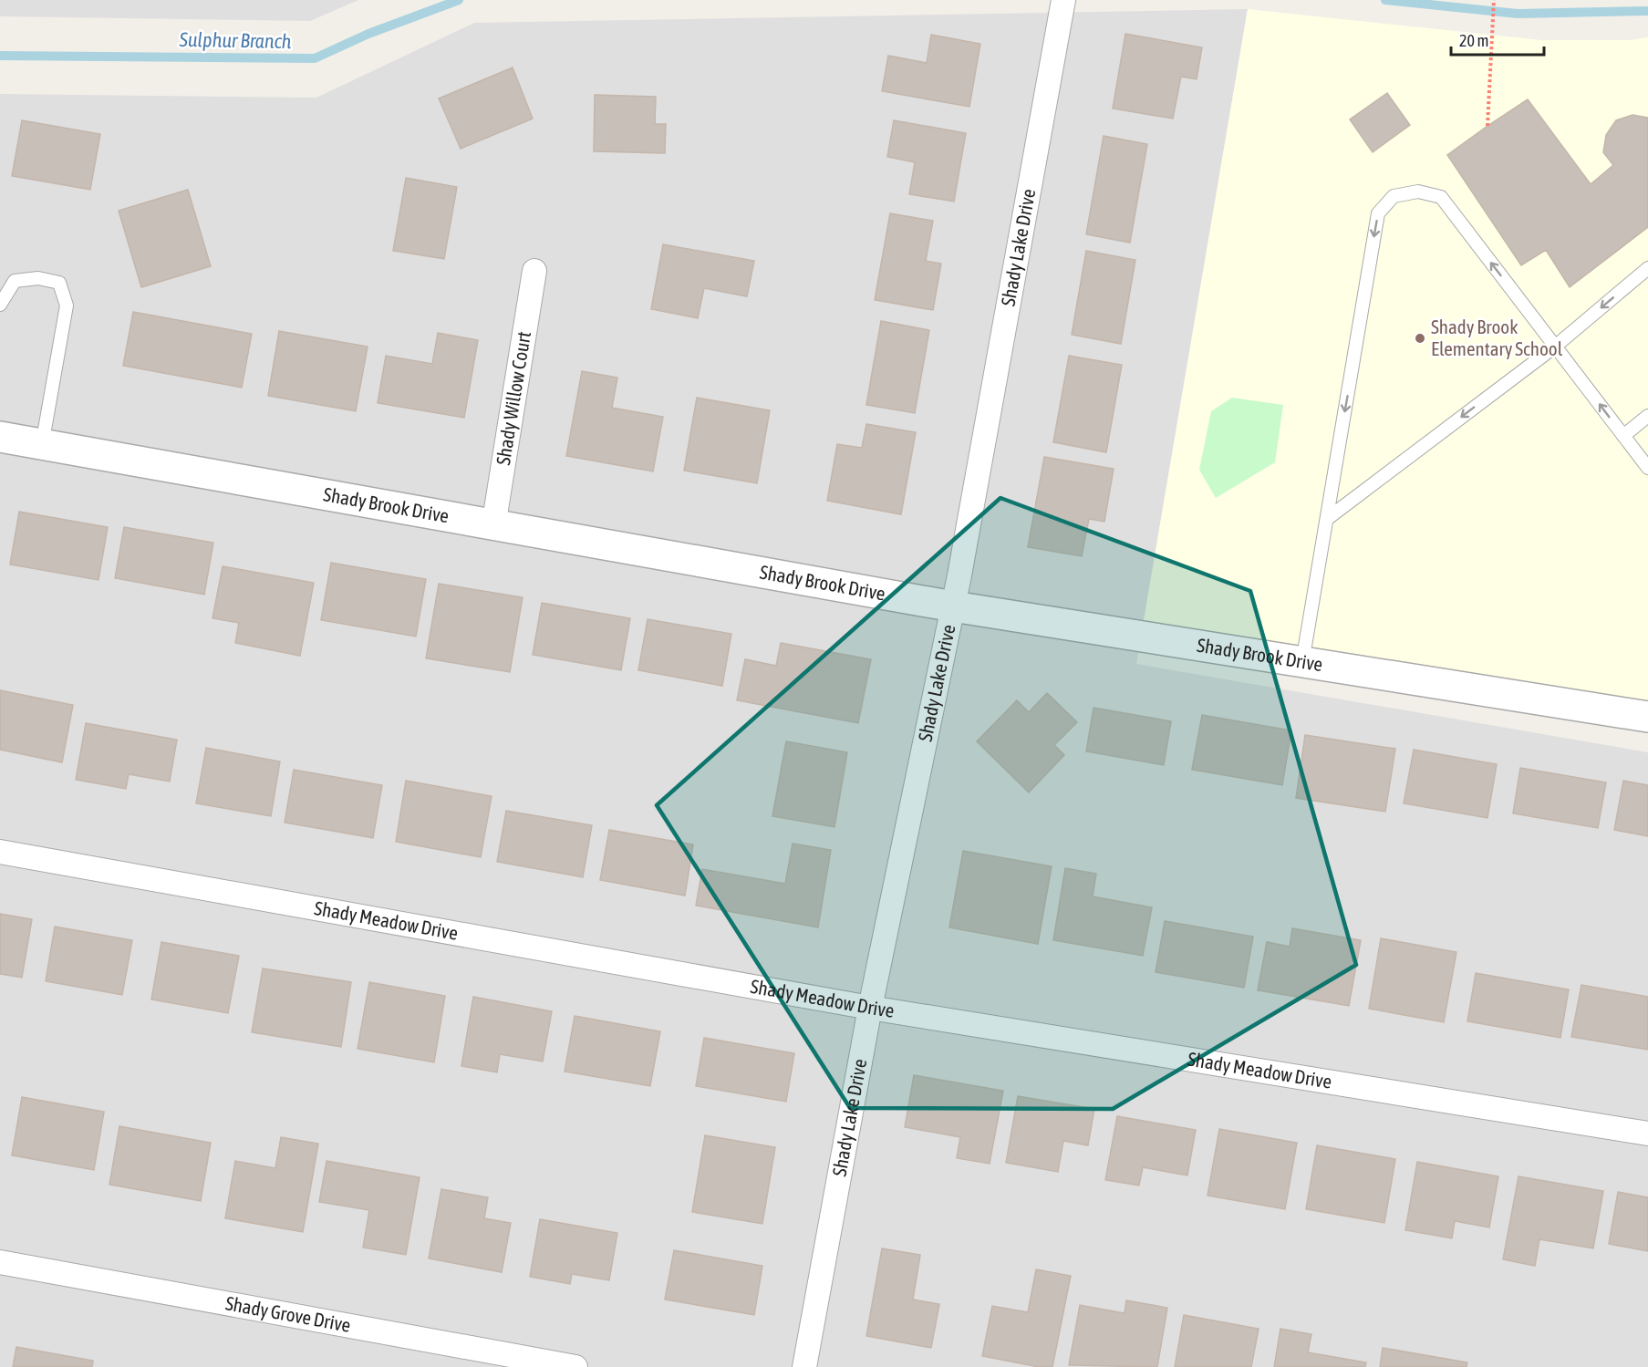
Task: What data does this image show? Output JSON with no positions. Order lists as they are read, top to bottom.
{
  "streets": {
    "street": [
      "Shady Lake Drive",
      "Shady Willow Court",
      "Shady Brook Drive",
      "Shady Meadow Drive",
      "Shady Grove Drive"
    ]
  },
  "crossings": [
    ["Shady Lake Drive", "Shady Brook Drive"],
    ["Shady Lake Drive", "Shady Meadow Drive"],
    ["Shady Willow Court", "Shady Brook Drive"]
  ],
  "water": ["Sulphur Branch"],
  "places": ["Shady Brook Elementary School"],
  "scale_bar": "20 m"
}
